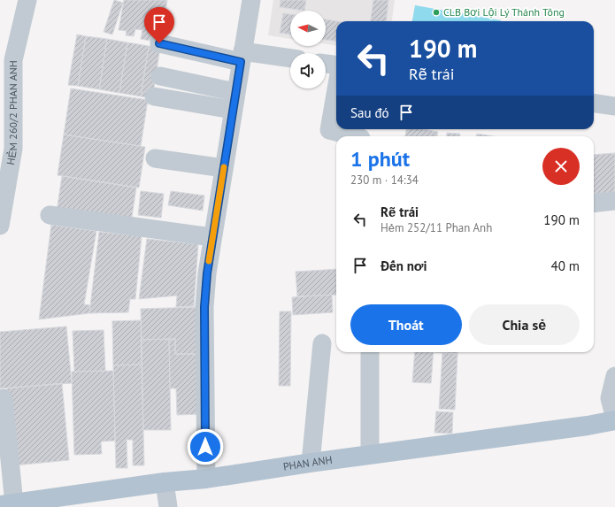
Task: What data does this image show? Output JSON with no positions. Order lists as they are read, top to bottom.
{
  "streets": {
    "main road": ["PHAN ANH"],
    "street": ["HẺM 260/2 PHAN ANH"]
  },
  "places": ["CLB Bơi Lội Lý Thánh Tông"],
  "north": "left",
  "page": {
    "turn": ["190 m", "Rẽ trái"],
    "then": "Sau đó",
    "heading": ["1 phút", "230 m · 14:34"],
    "list": [
      {
        "name": "Rẽ trái",
        "note": "Hẻm 252/11 Phan Anh",
        "value": "190 m"
      },
      {
        "name": "Đến nơi",
        "value": "40 m"
      }
    ],
    "buttons": ["Thoát", "Chia sẻ"]
  }
}
